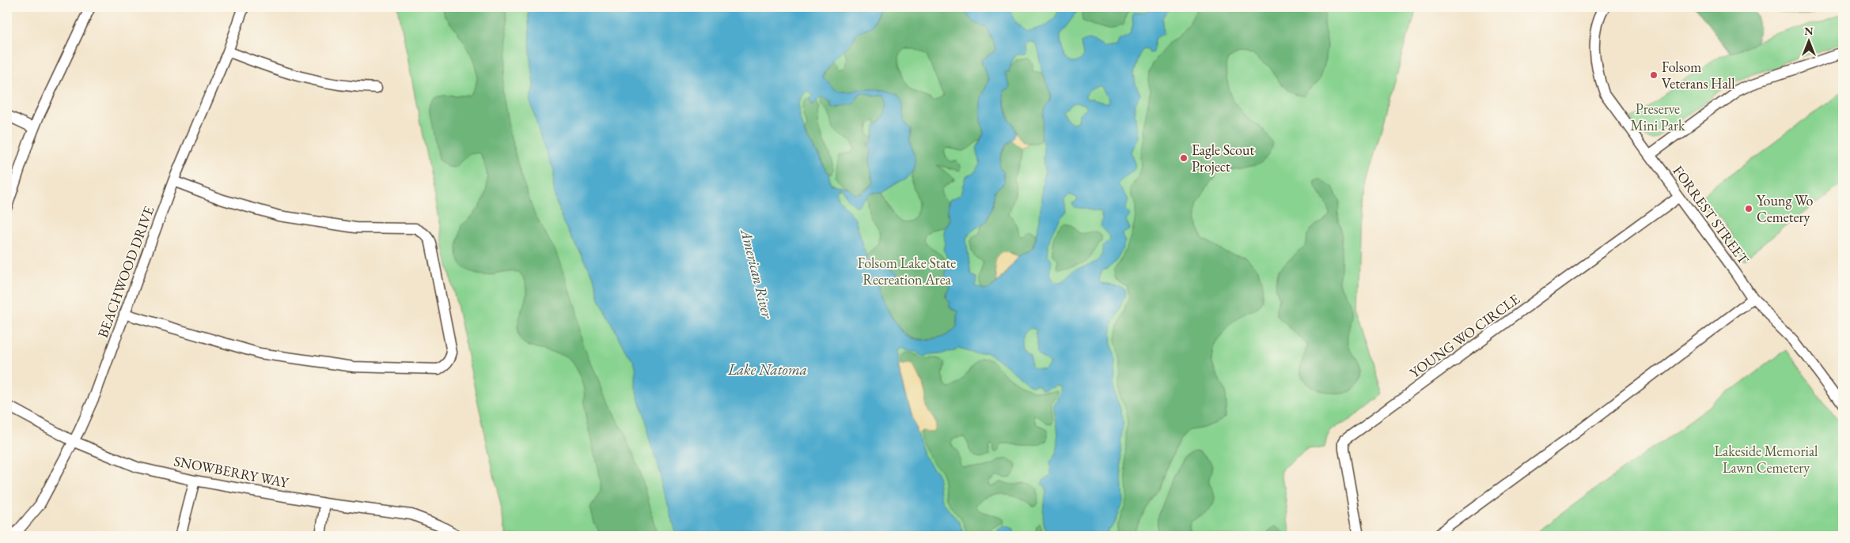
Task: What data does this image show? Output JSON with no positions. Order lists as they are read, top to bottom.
{
  "streets": {
    "street": [
      "FORREST STREET",
      "BEACHWOOD DRIVE",
      "YOUNG WO CIRCLE",
      "SNOWBERRY WAY"
    ]
  },
  "crossings": [
    ["FORREST STREET", "YOUNG WO CIRCLE"],
    ["BEACHWOOD DRIVE", "SNOWBERRY WAY"]
  ],
  "water": ["American River", "Lake Natoma"],
  "parks": ["Preserve Mini Park", "Folsom Lake State Recreation Area", "Lakeside Memorial Lawn Cemetery"],
  "places": ["Folsom Veterans Hall", "Eagle Scout Project", "Young Wo Cemetery"],
  "north": "top"
}
